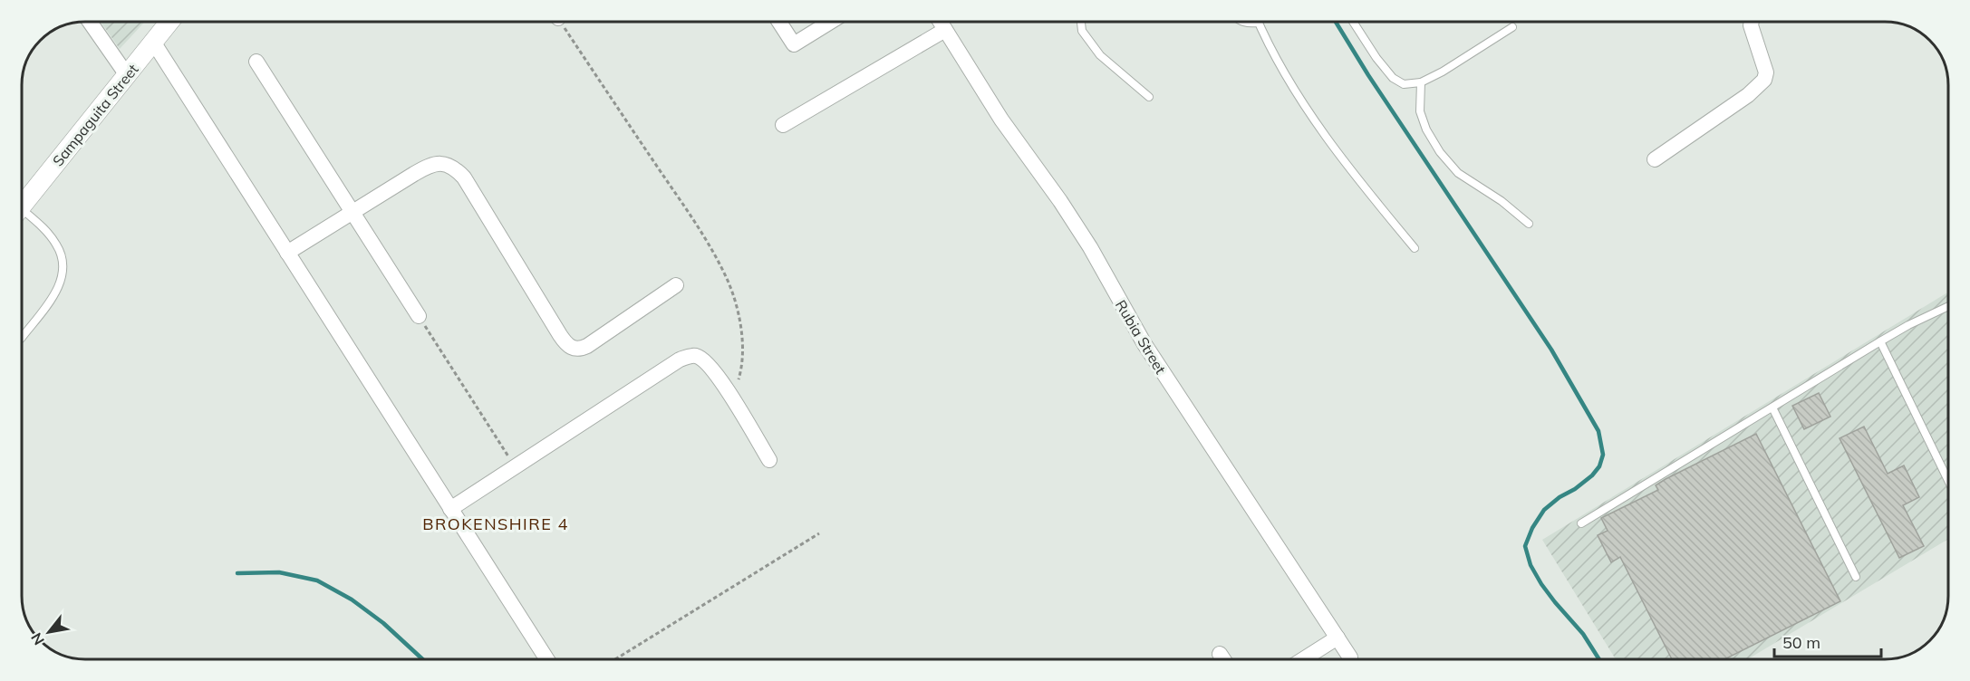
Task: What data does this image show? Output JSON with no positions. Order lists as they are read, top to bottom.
{
  "streets": {
    "street": ["Sampaguita Street", "Rubia Street"]
  },
  "districts": ["BROKENSHIRE 4"],
  "scale_bar": "50 m",
  "north": "bottom left"
}
